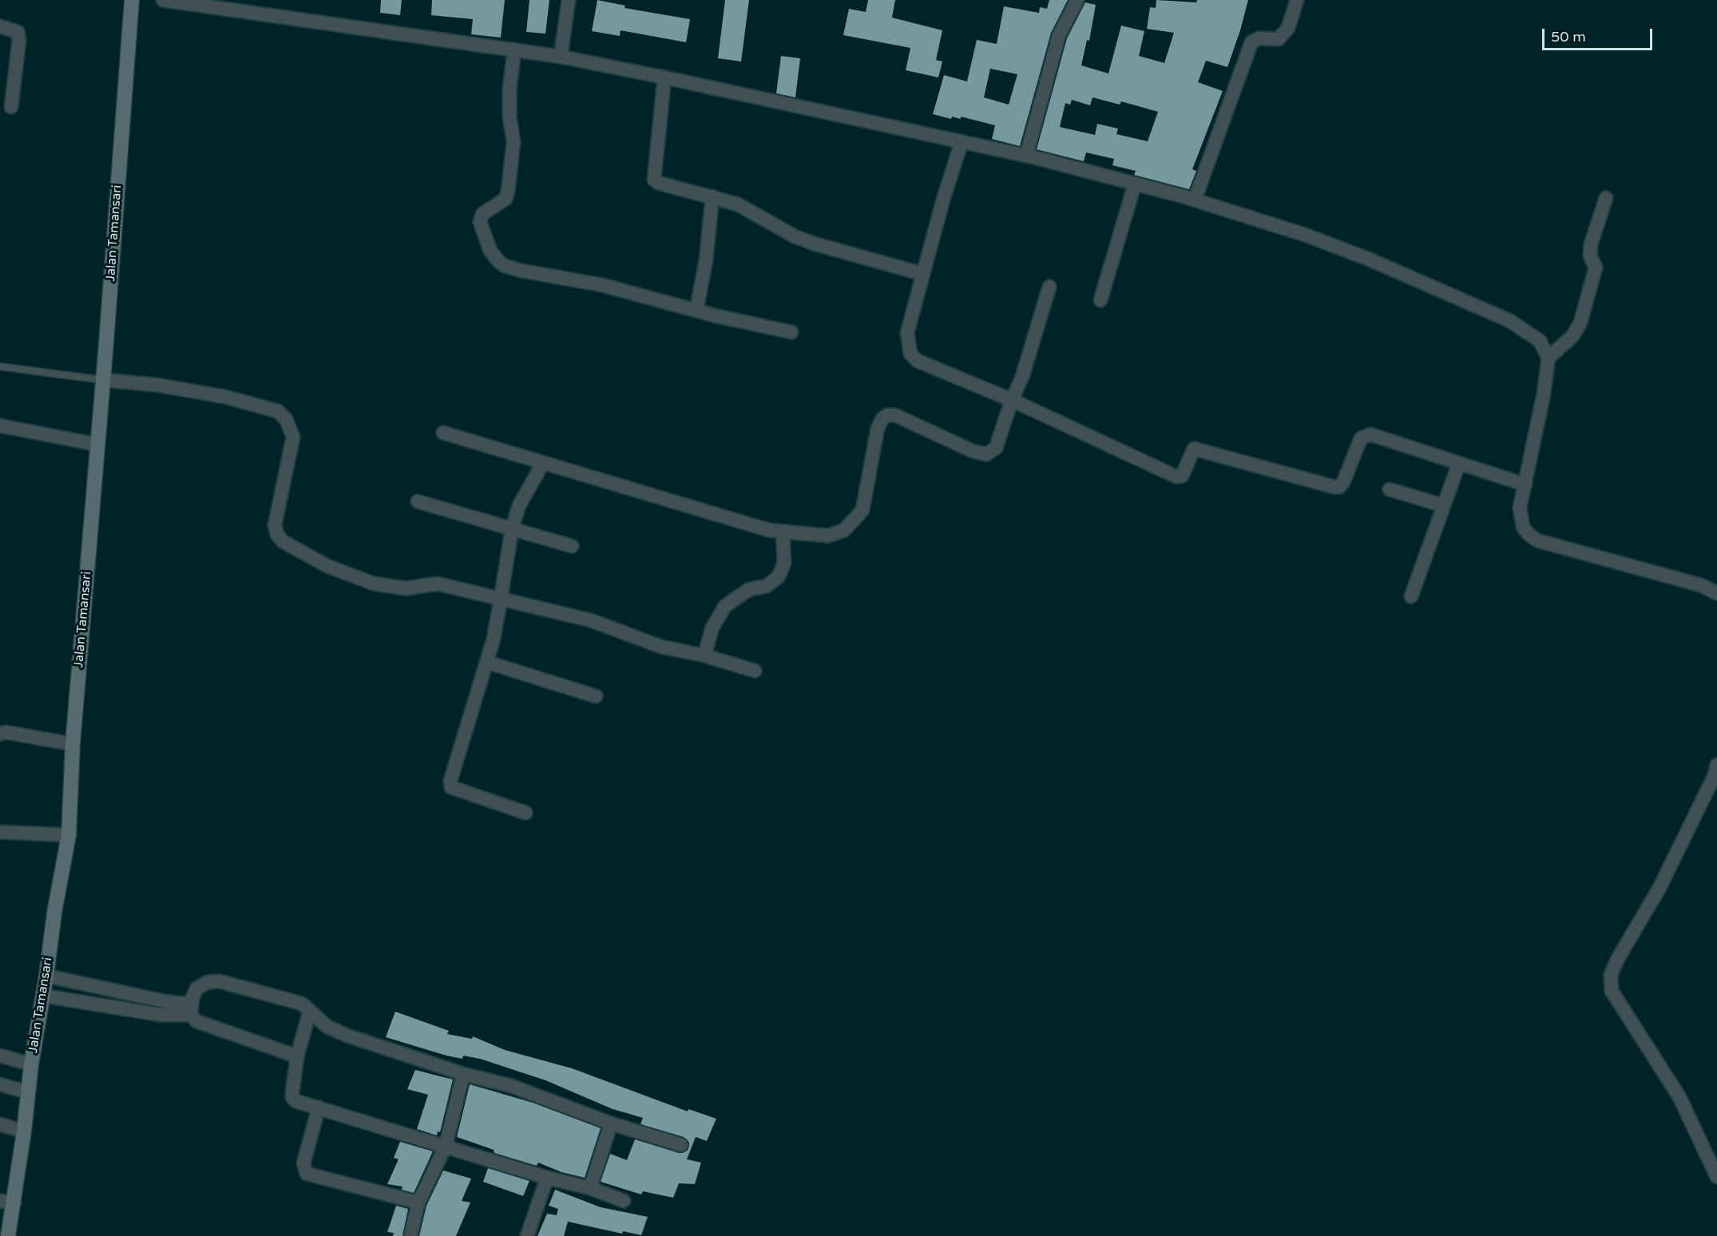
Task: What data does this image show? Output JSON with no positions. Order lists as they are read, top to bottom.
{
  "streets": {
    "main road": ["Jalan Tamansari"]
  },
  "scale_bar": "50 m"
}
